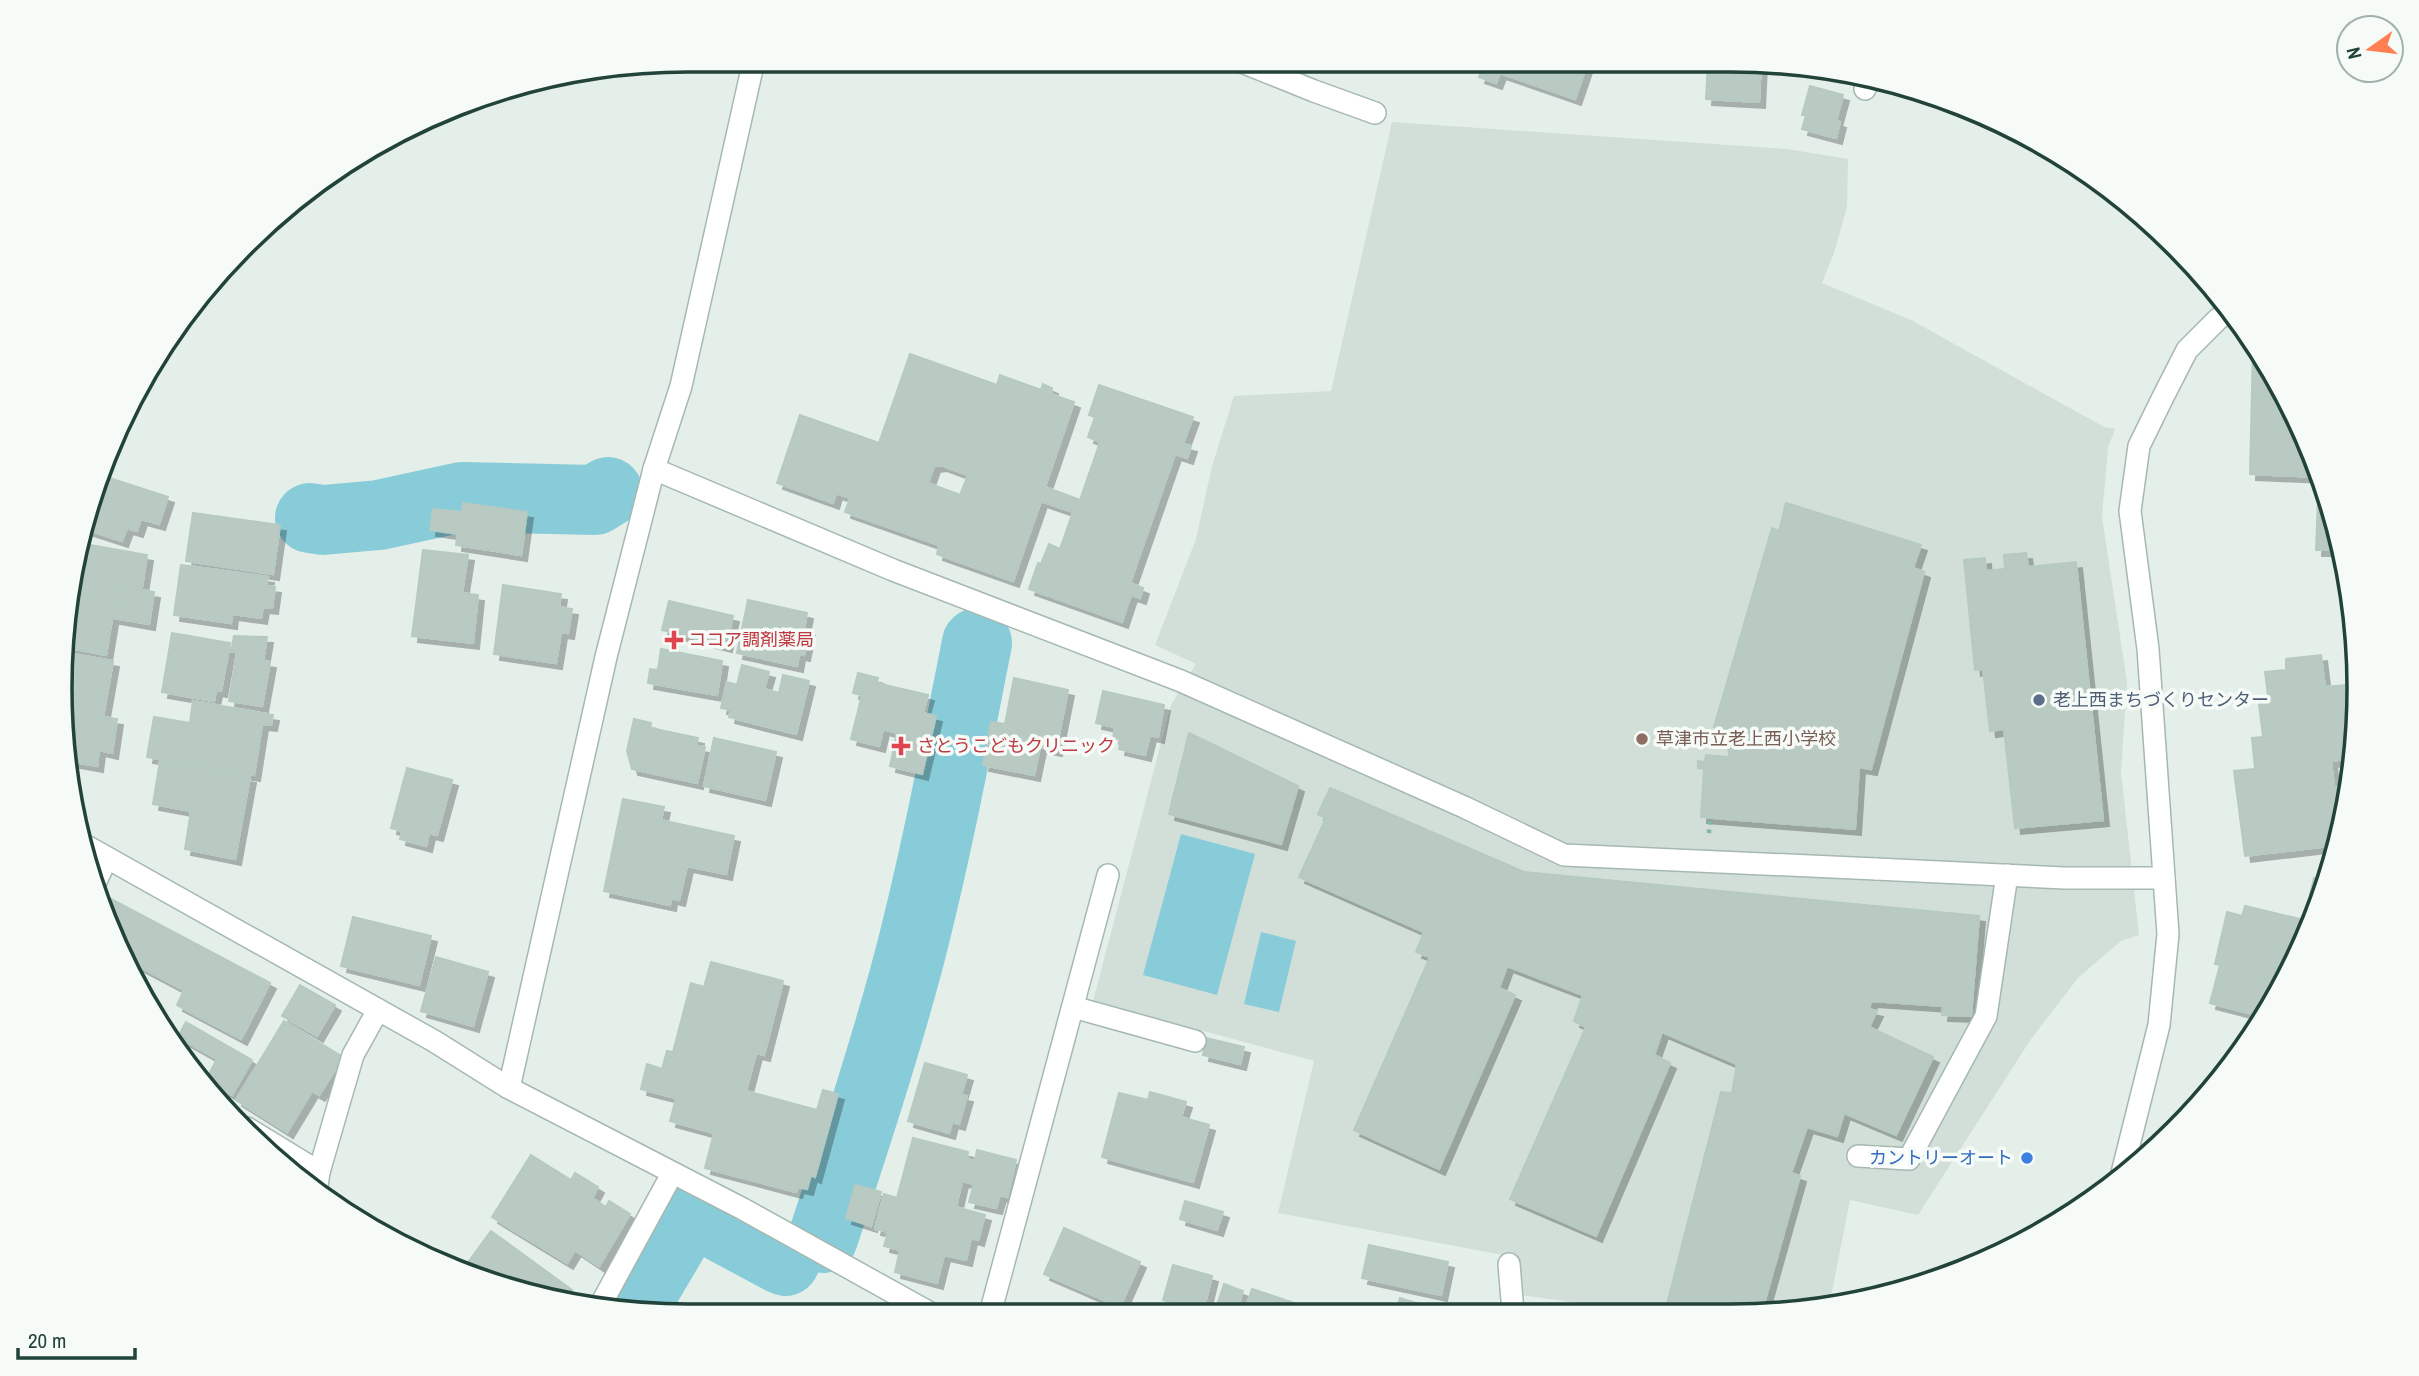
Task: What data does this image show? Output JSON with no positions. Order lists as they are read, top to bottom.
{
  "places": {
    "health": ["ココア調剤薬局", "さとうこどもクリニック"],
    "other": ["老上西まちづくりセンター", "草津市立老上西小学校", "カントリーオート"]
  },
  "scale_bar": "20 m",
  "north": "left"
}
